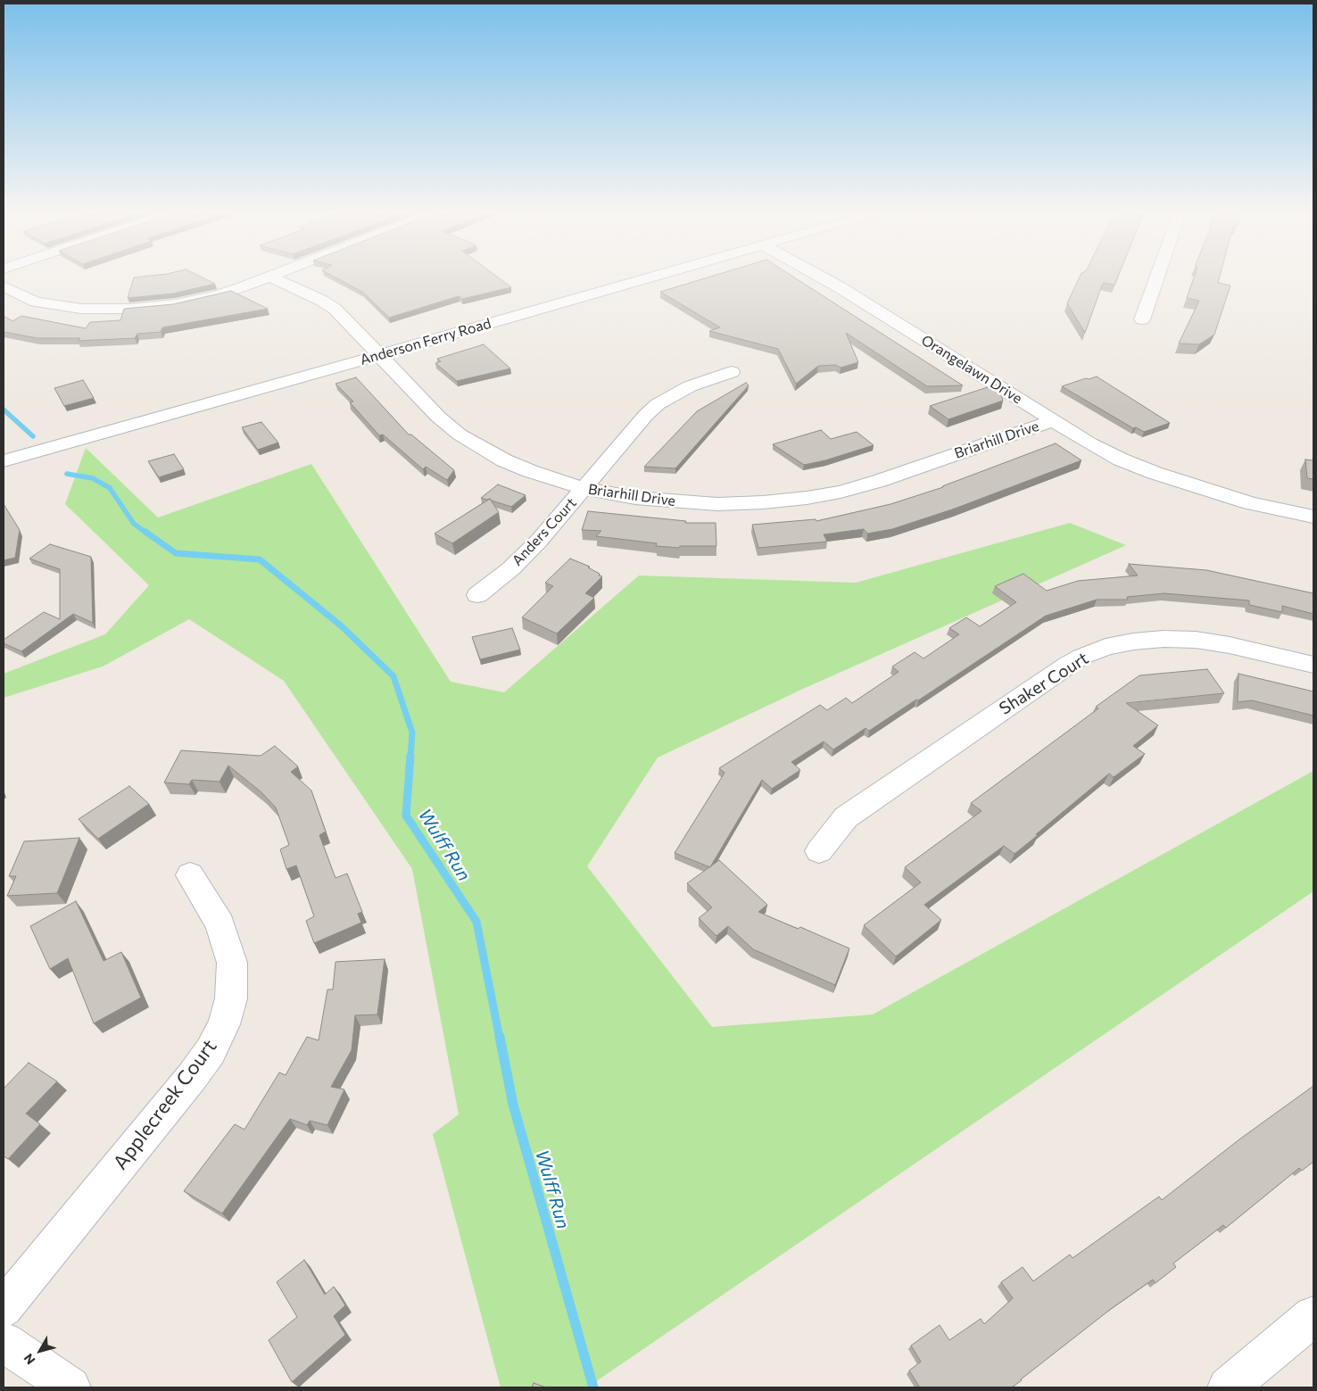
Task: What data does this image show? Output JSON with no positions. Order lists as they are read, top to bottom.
{
  "streets": {
    "street": [
      "Anderson Ferry Road",
      "Orangelawn Drive",
      "Briarhill Drive",
      "Anders Court",
      "Shaker Court",
      "Applecreek Court"
    ]
  },
  "crossings": [
    ["Anderson Ferry Road", "Briarhill Drive"],
    ["Orangelawn Drive", "Briarhill Drive"],
    ["Briarhill Drive", "Anders Court"]
  ],
  "water": ["Wulff Run"],
  "north": "bottom left"
}
